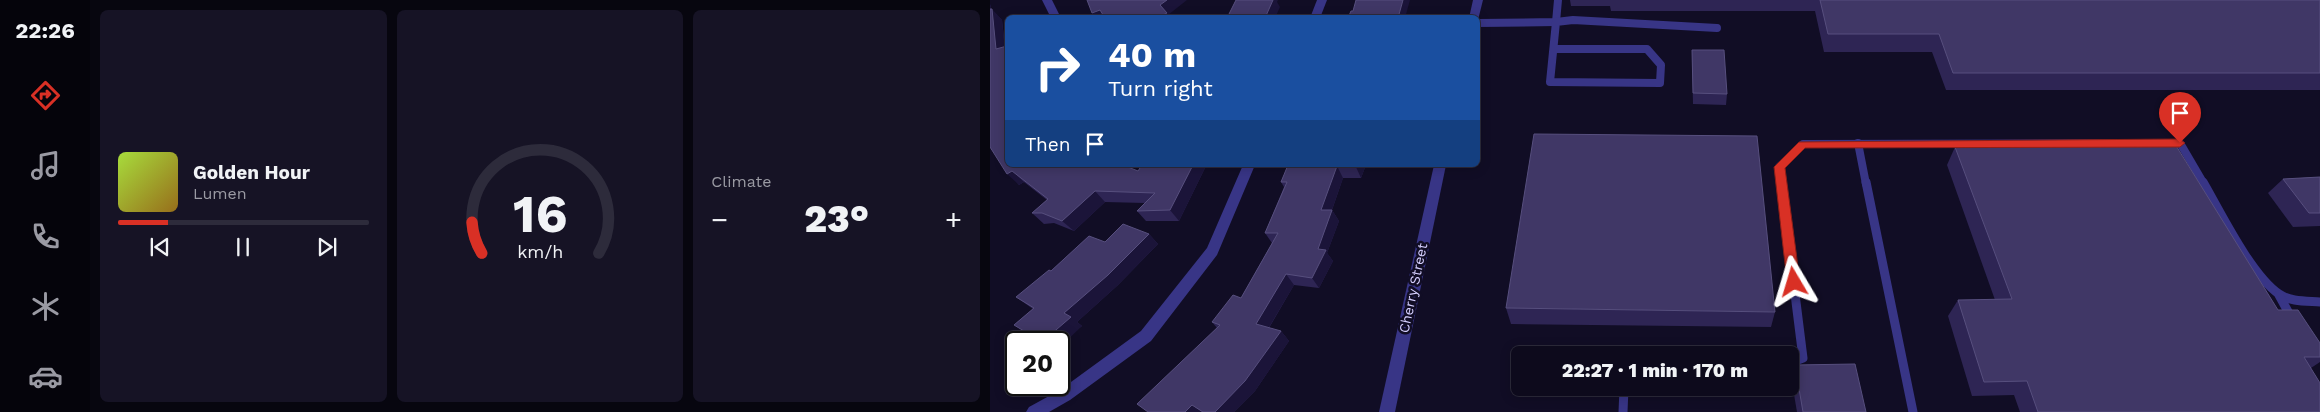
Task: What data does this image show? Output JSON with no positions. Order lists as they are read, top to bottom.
{
  "streets": {
    "street": ["Cherry Street"]
  },
  "page": {
    "tabs": "22:26",
    "tile": "Climate",
    "turn": ["40 m", "Turn right"],
    "then": "Then",
    "song": ["Golden Hour", "Lumen"],
    "heat": ["−", "23°", "+"],
    "limit": "20",
    "trip": "22:27 · 1 min · 170 m",
    "gauge": ["16", "km/h"]
  }
}
